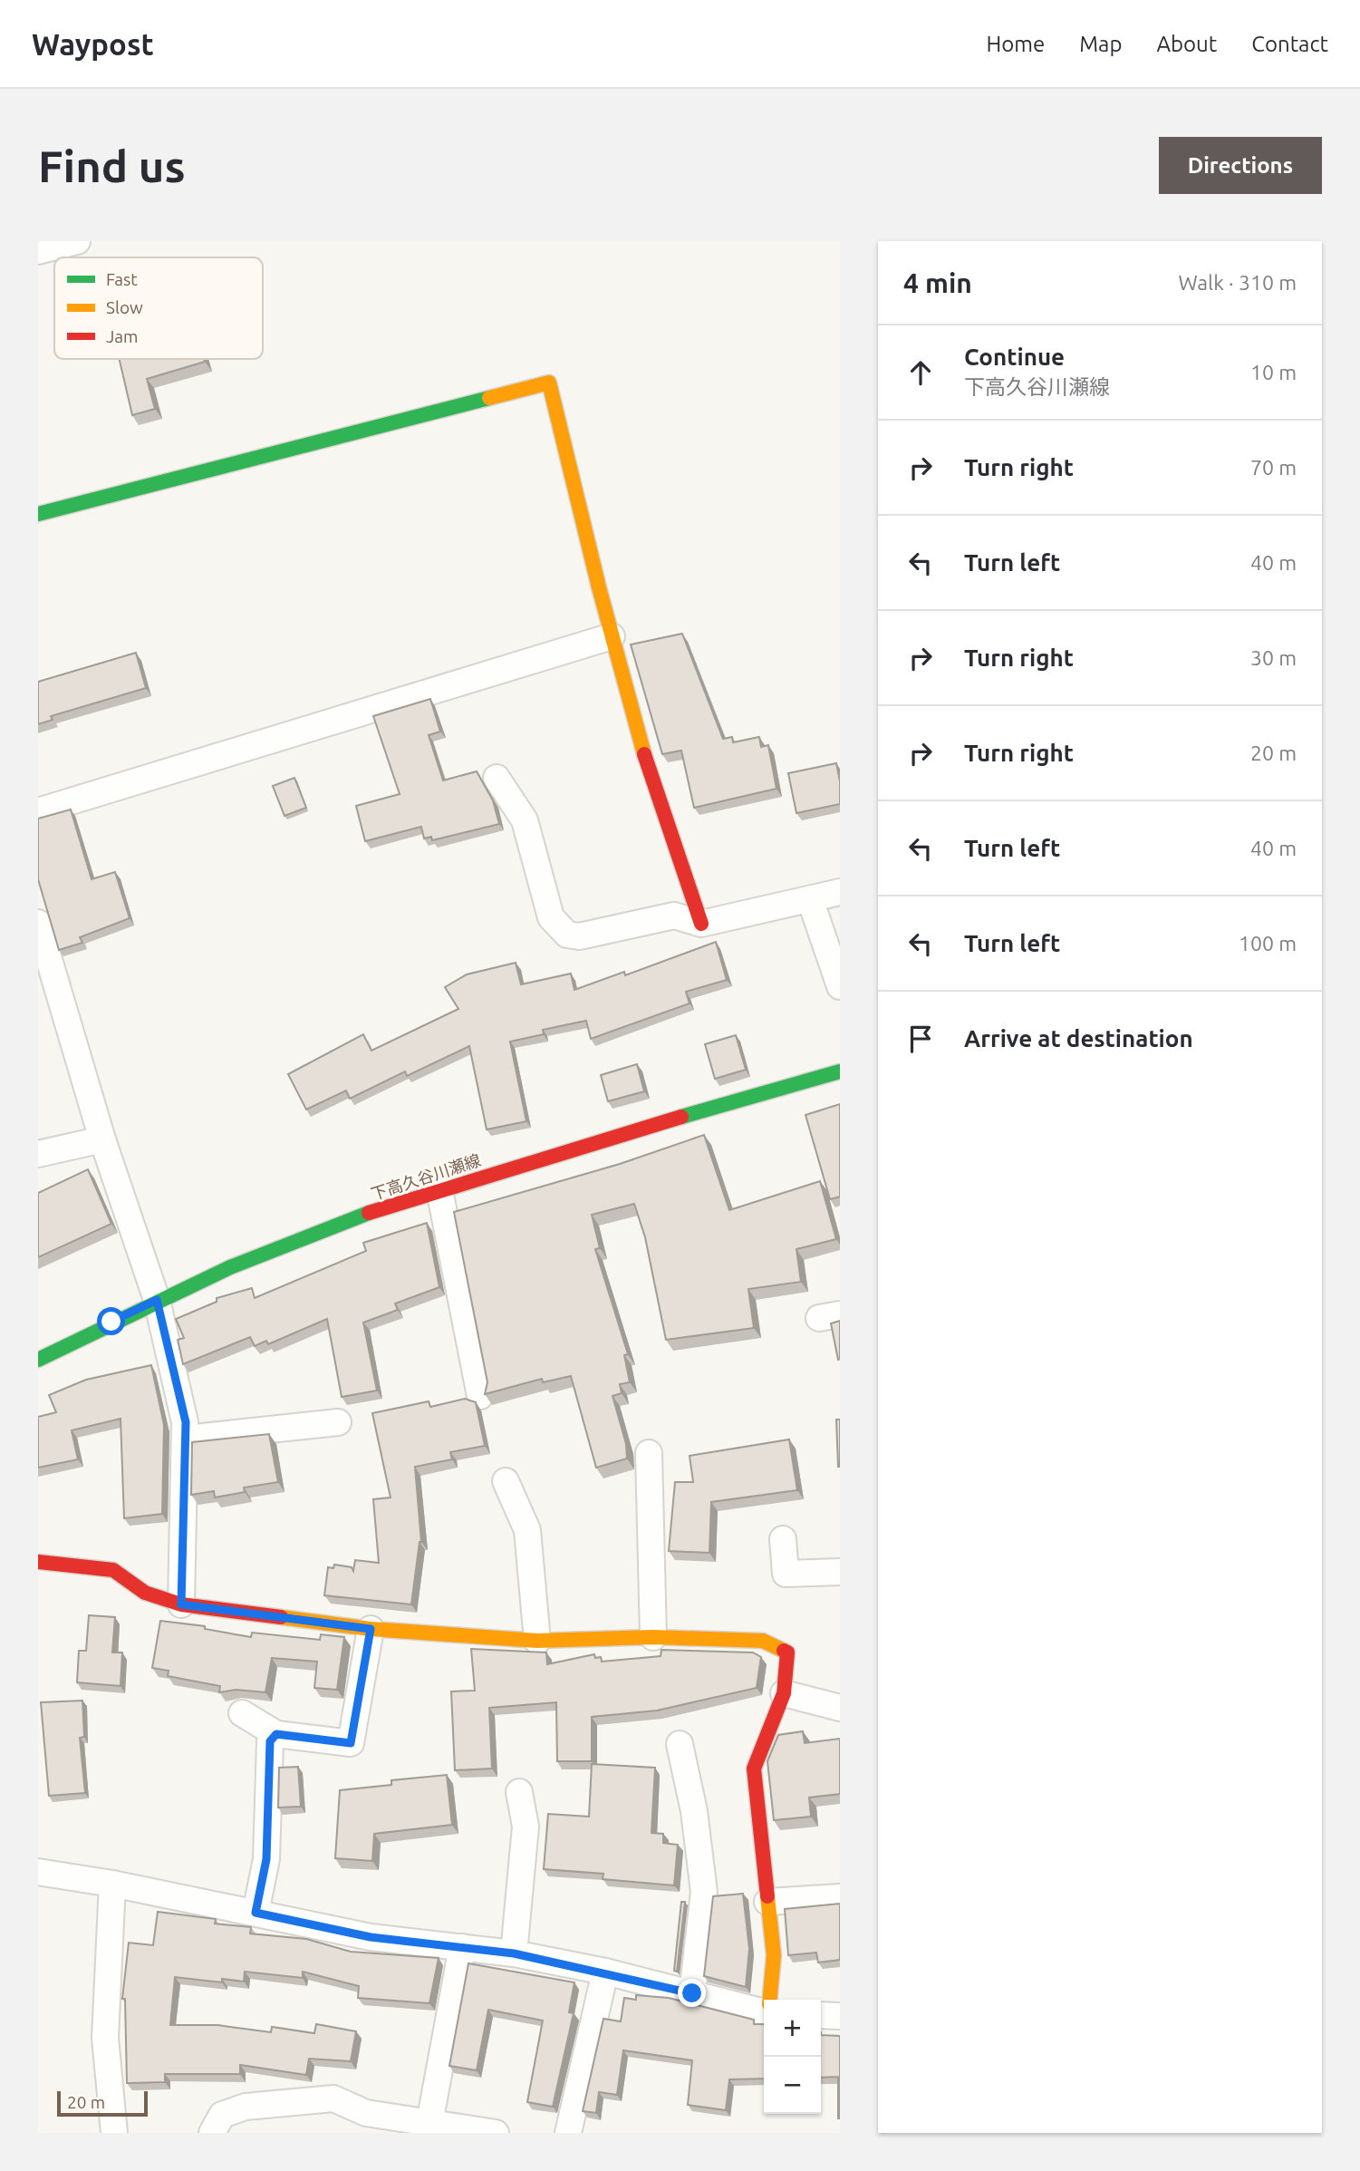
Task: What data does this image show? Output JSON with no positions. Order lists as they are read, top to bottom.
{
  "streets": {
    "street": ["下高久谷川瀬線"]
  },
  "legend": ["Fast", "Slow", "Jam"],
  "scale_bar": "20 m",
  "page": {
    "header": "Waypost",
    "nav": [
      "Home",
      "Map",
      "About",
      "Contact"
    ],
    "buttons": "Directions",
    "title": "Find us",
    "heading": ["4 min", "Walk · 310 m"],
    "list": [
      ["Continue", "下高久谷川瀬線", "10 m"],
      ["Turn right", "70 m"],
      ["Turn left", "40 m"],
      ["Turn right", "30 m"],
      ["Turn right", "20 m"],
      ["Turn left", "40 m"],
      ["Turn left", "100 m"],
      "Arrive at destination"
    ],
    "map_buttons": ["+", "−"],
    "scale": "20 m"
  }
}
